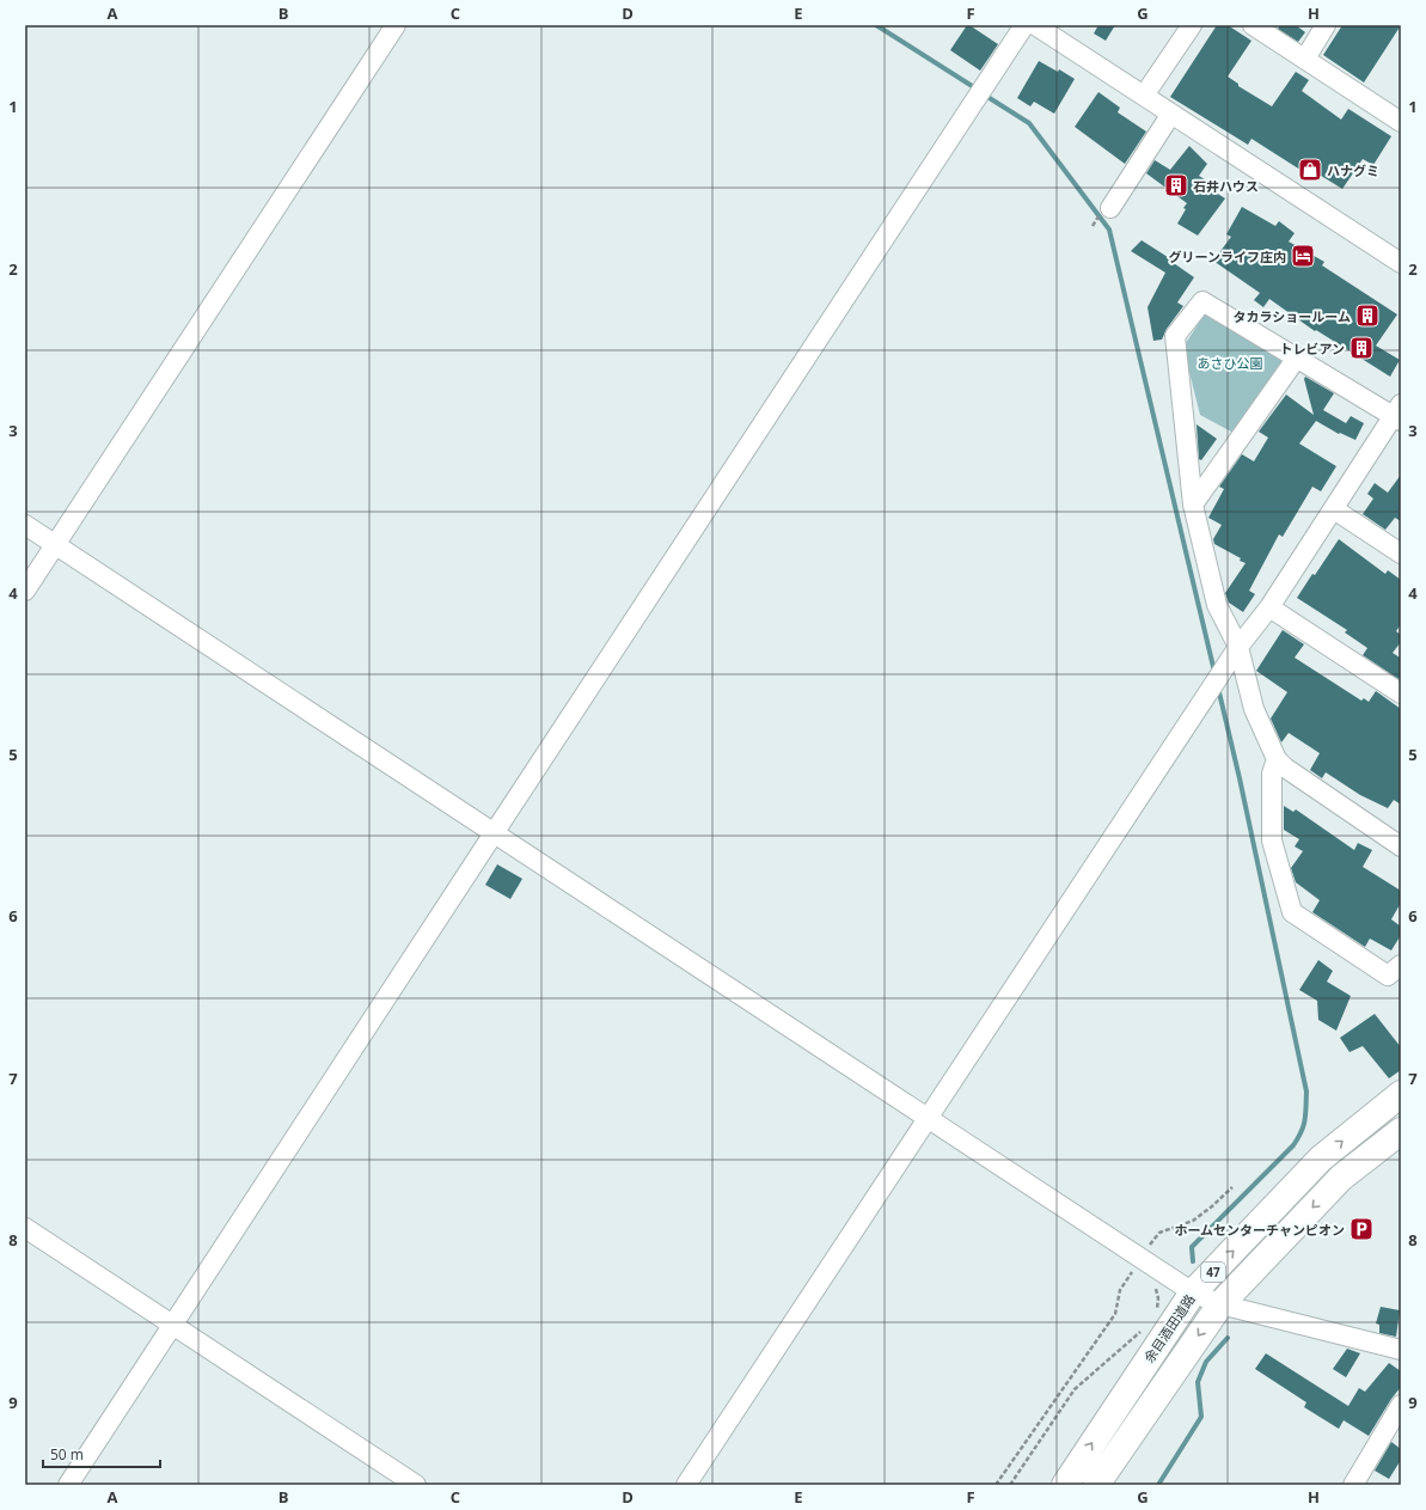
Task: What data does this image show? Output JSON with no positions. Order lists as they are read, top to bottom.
{
  "streets": {
    "highway": ["47", "余目酒田道路"]
  },
  "parks": ["あさひ公園"],
  "places": {
    "shop": ["ハナグミ"],
    "building": ["石井ハウス", "タカラショールーム", "トレビアン"],
    "hotel": ["グリーンライフ庄内"],
    "parking": ["ホームセンターチャンピオン"]
  },
  "scale_bar": "50 m",
  "grid": {
    "columns": [
      "A",
      "B",
      "C",
      "D",
      "E",
      "F",
      "G",
      "H"
    ],
    "rows": [
      "1",
      "2",
      "3",
      "4",
      "5",
      "6",
      "7",
      "8",
      "9"
    ]
  }
}
